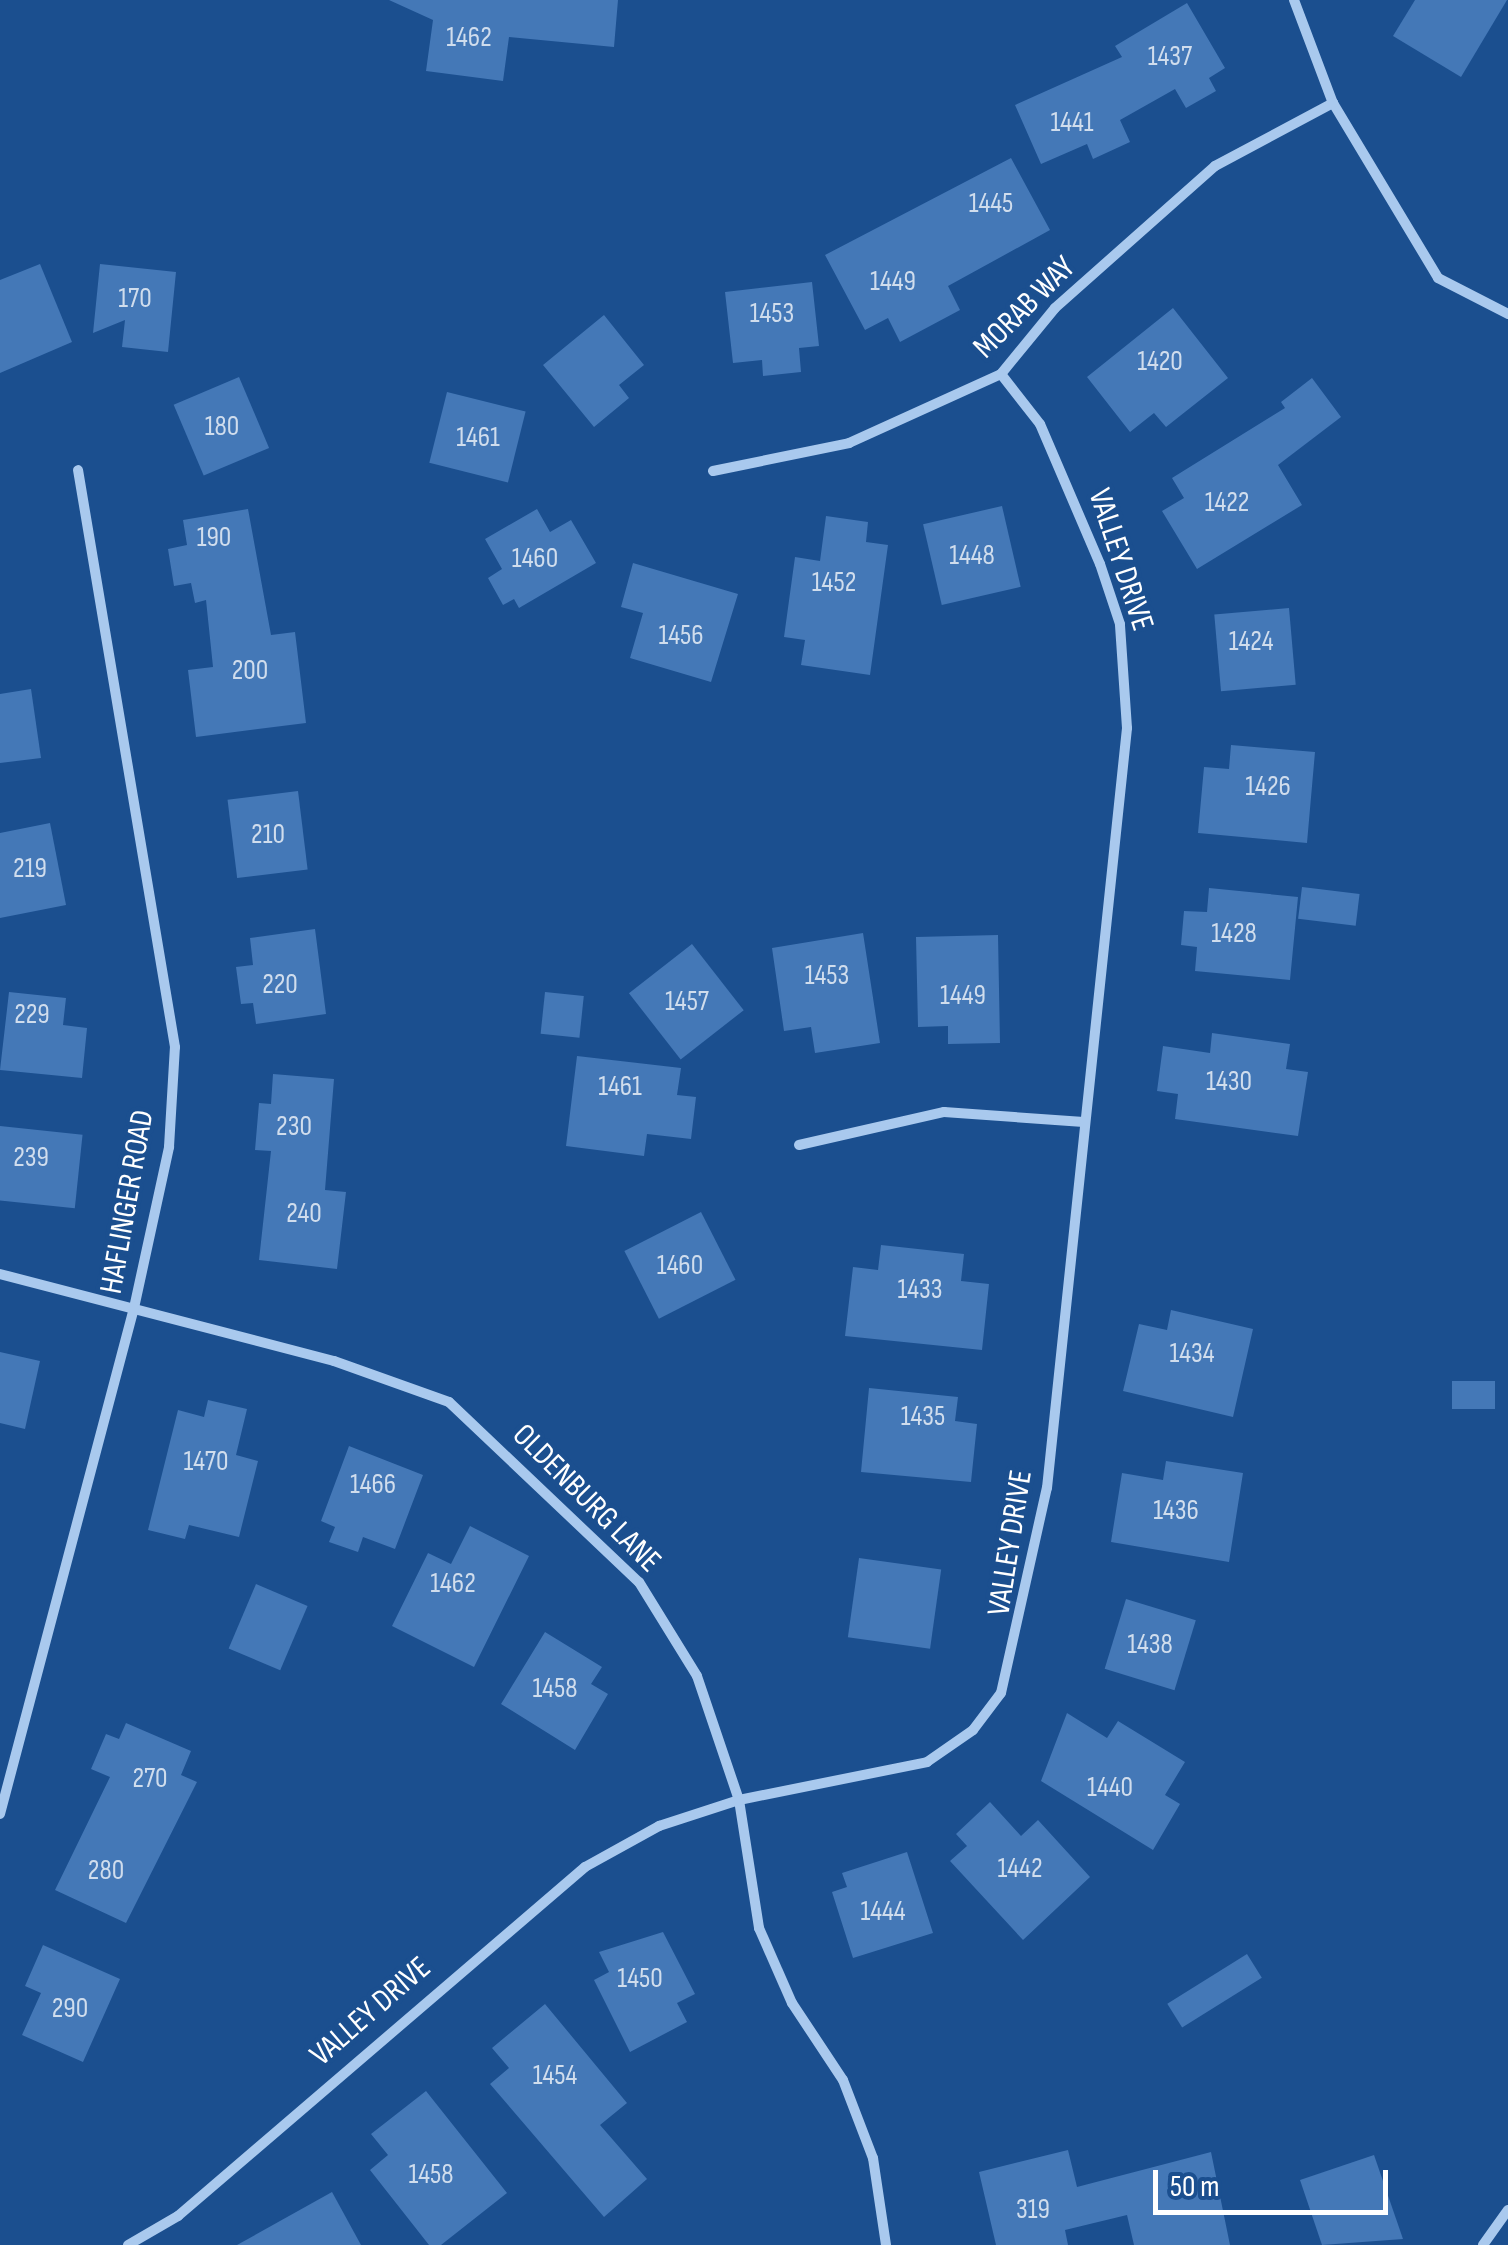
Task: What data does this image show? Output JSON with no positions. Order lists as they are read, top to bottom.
{
  "streets": {
    "street": [
      "MORAB WAY",
      "VALLEY DRIVE",
      "HAFLINGER ROAD",
      "OLDENBURG LANE"
    ]
  },
  "crossings": [
    ["MORAB WAY", "VALLEY DRIVE"],
    ["VALLEY DRIVE", "OLDENBURG LANE"],
    ["HAFLINGER ROAD", "OLDENBURG LANE"]
  ],
  "house_numbers": [
    "1462",
    "1437",
    "1441",
    "1445",
    "1449",
    "170",
    "1453",
    "1420",
    "180",
    "1461",
    "1422",
    "190",
    "1448",
    "1460",
    "1452",
    "1456",
    "1424",
    "200",
    "1426",
    "210",
    "219",
    "1428",
    "1453",
    "220",
    "1449",
    "1457",
    "229",
    "1430",
    "1461",
    "230",
    "239",
    "240",
    "1460",
    "1433",
    "1434",
    "1435",
    "1470",
    "1466",
    "1436",
    "1462",
    "1438",
    "1458",
    "270",
    "1440",
    "1442",
    "280",
    "1444",
    "1450",
    "290",
    "1454",
    "1458",
    "319"
  ],
  "scale_bar": "50 m"
}
